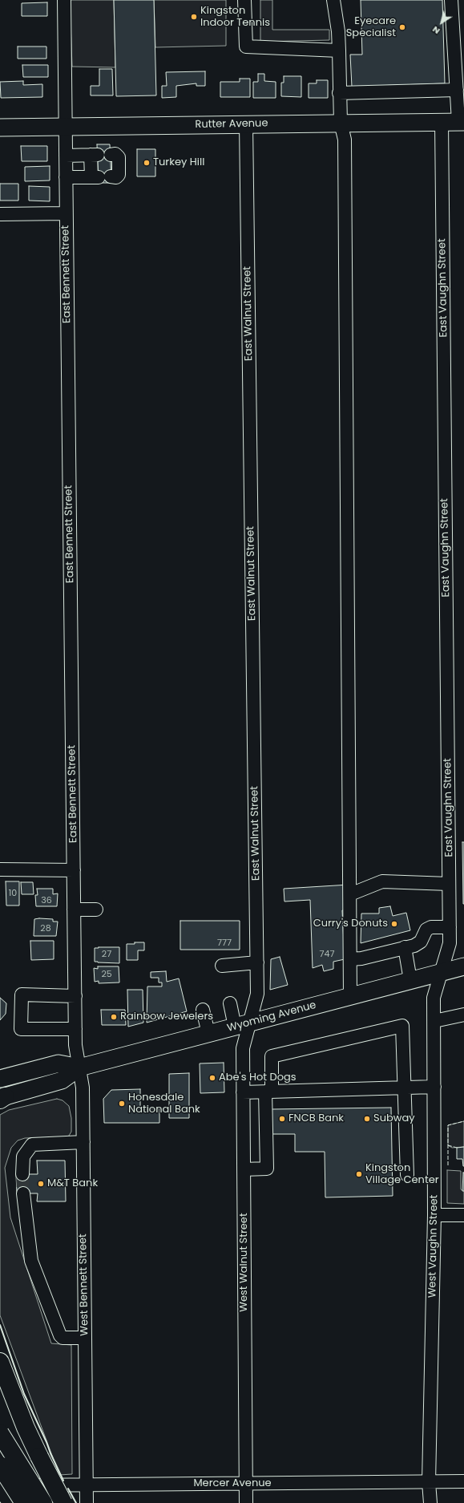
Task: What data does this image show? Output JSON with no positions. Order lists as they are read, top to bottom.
{
  "streets": {
    "main road": ["Rutter Avenue", "Wyoming Avenue"],
    "street": [
      "East Bennett Street",
      "East Vaughn Street",
      "East Walnut Street",
      "West Vaughn Street",
      "West Walnut Street",
      "West Bennett Street",
      "Mercer Avenue"
    ]
  },
  "crossings": [
    ["Rutter Avenue", "East Bennett Street"],
    ["Rutter Avenue", "East Vaughn Street"],
    ["Rutter Avenue", "East Walnut Street"],
    ["East Bennett Street", "Wyoming Avenue"],
    ["East Bennett Street", "West Bennett Street"],
    ["East Vaughn Street", "Wyoming Avenue"],
    ["East Vaughn Street", "West Vaughn Street"],
    ["East Walnut Street", "Wyoming Avenue"],
    ["East Walnut Street", "West Walnut Street"],
    ["Wyoming Avenue", "West Vaughn Street"],
    ["Wyoming Avenue", "West Walnut Street"],
    ["Wyoming Avenue", "West Bennett Street"],
    ["West Vaughn Street", "Mercer Avenue"],
    ["West Walnut Street", "Mercer Avenue"],
    ["West Bennett Street", "Mercer Avenue"]
  ],
  "places": [
    "Kingston Indoor Tennis",
    "Eyecare Specialist",
    "Turkey Hill",
    "Curry's Donuts",
    "Rainbow Jewelers",
    "Abe's Hot Dogs",
    "Honesdale National Bank",
    "FNCB Bank",
    "Subway",
    "Kingston Village Center",
    "M&T Bank"
  ],
  "house_numbers": [
    "10",
    "36",
    "28",
    "777",
    "27",
    "747",
    "25"
  ],
  "north": "bottom left"
}
